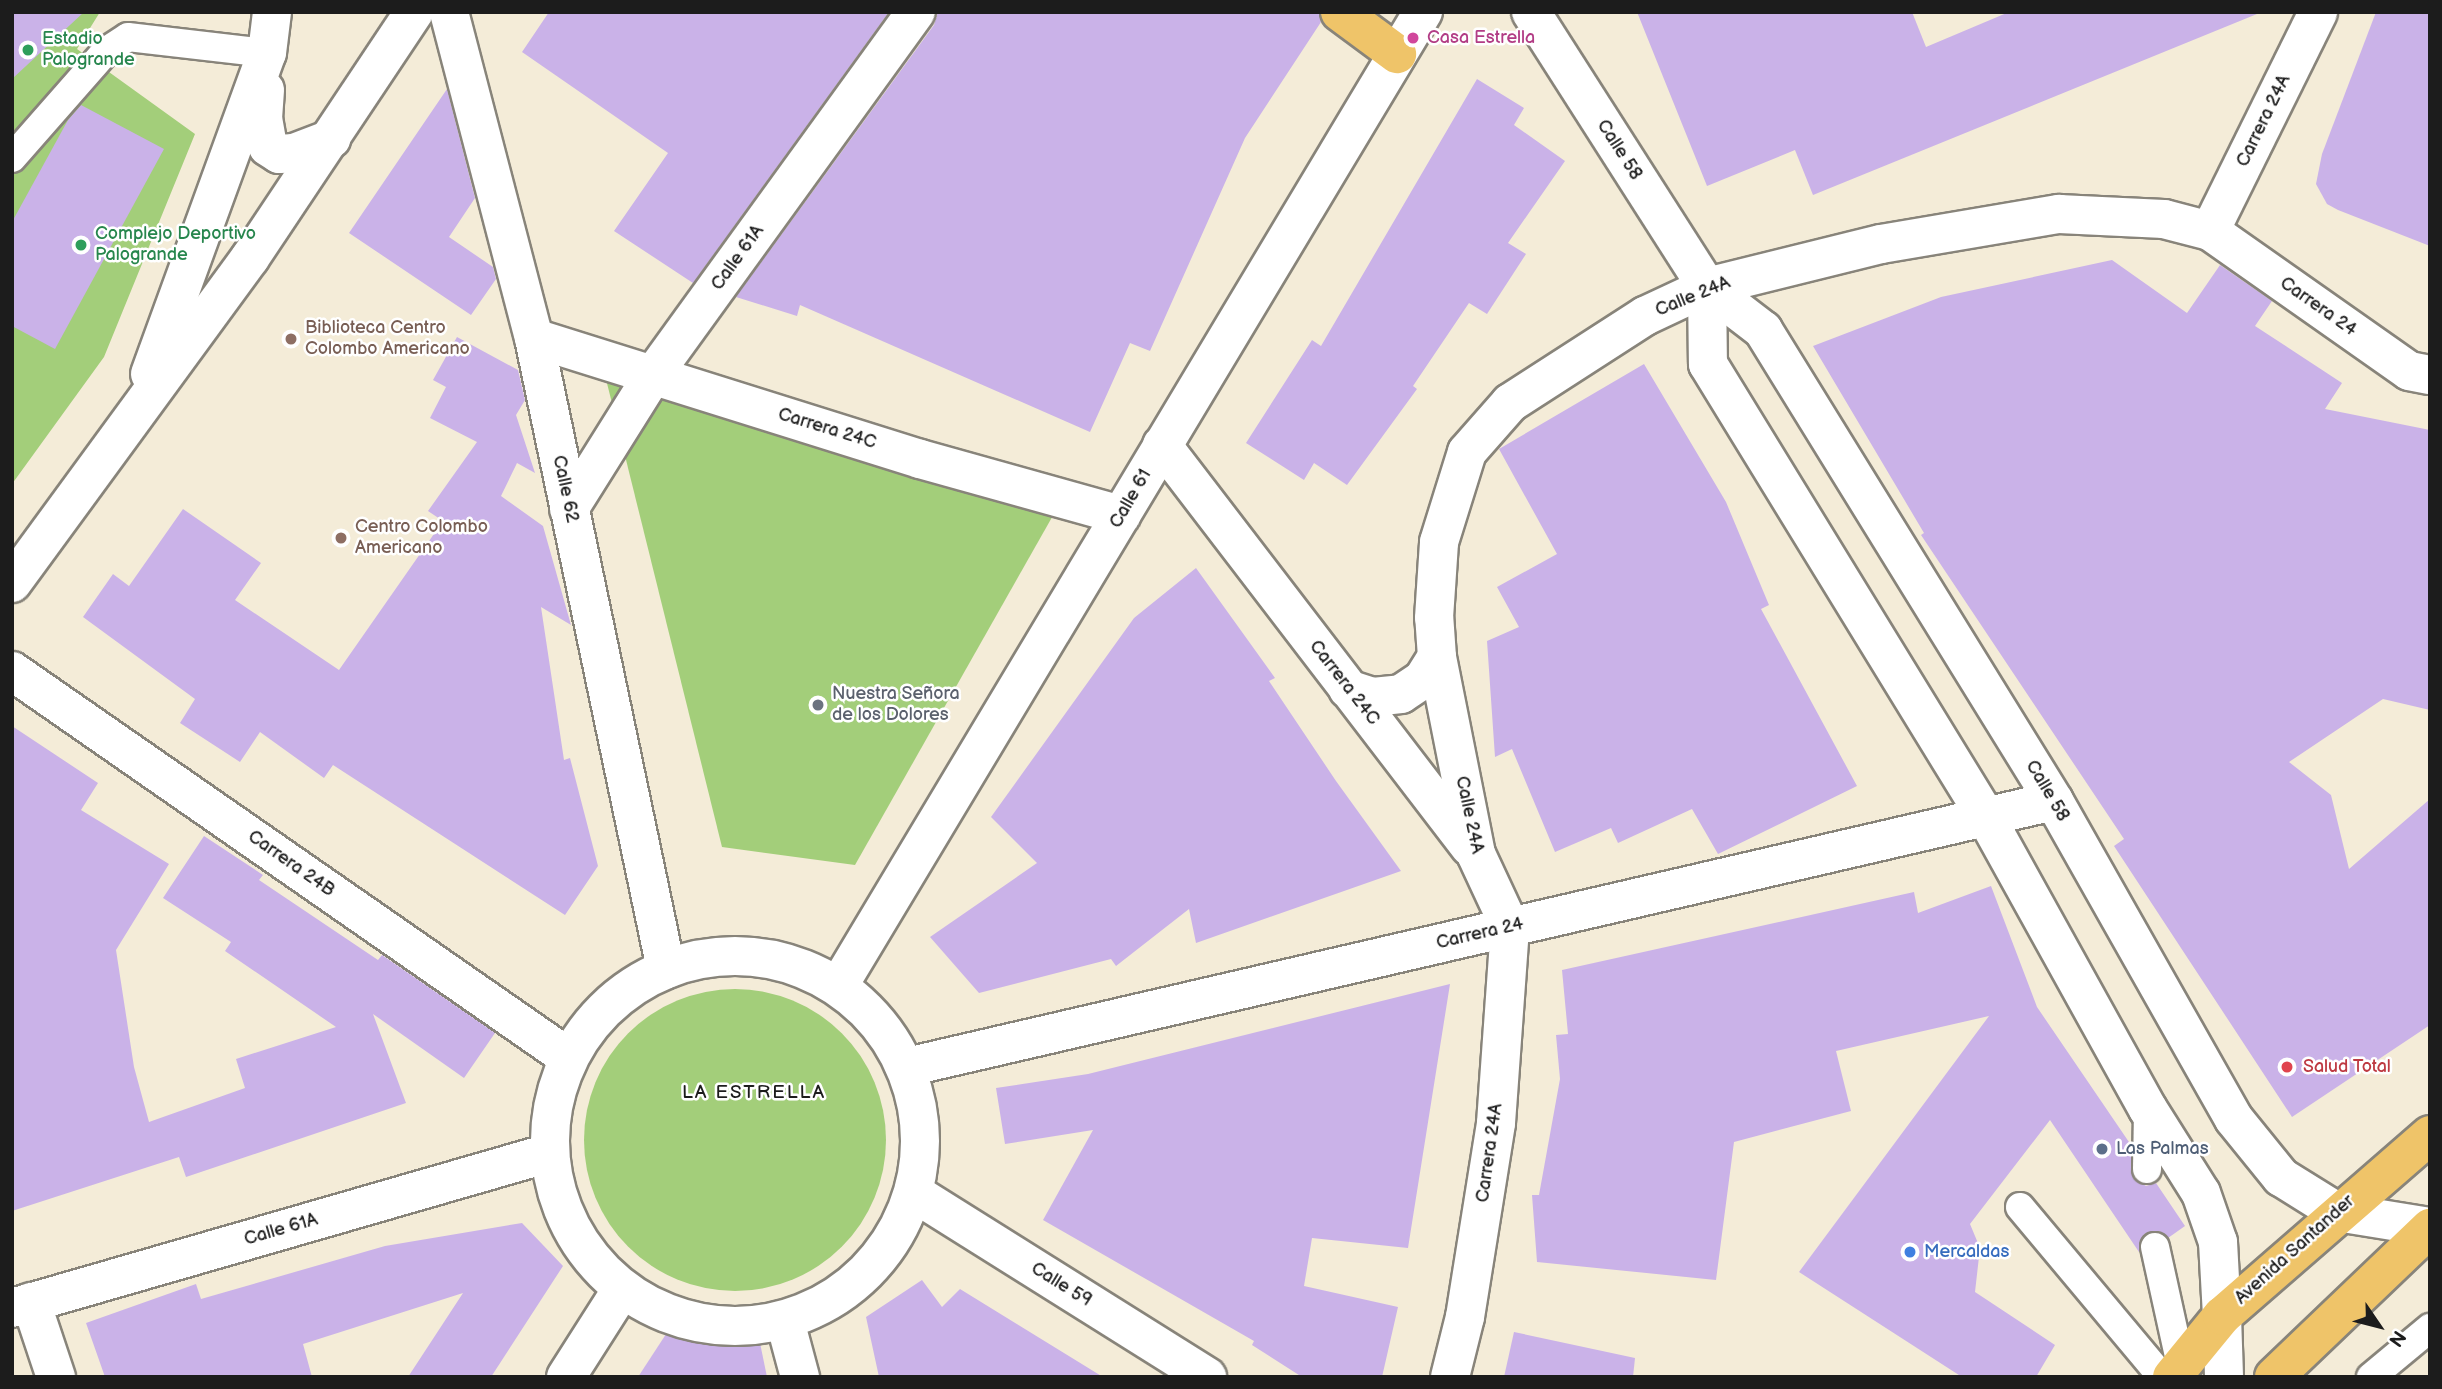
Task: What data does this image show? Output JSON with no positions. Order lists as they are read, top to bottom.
{
  "streets": {
    "main road": ["Avenida Santander"],
    "street": [
      "Carrera 24A",
      "Calle 58",
      "Calle 61A",
      "Calle 24A",
      "Carrera 24",
      "Carrera 24C",
      "Calle 62",
      "Calle 61",
      "Carrera 24B",
      "Calle 59"
    ]
  },
  "crossings": [
    ["Carrera 24A", "Calle 24A"],
    ["Carrera 24A", "Carrera 24"],
    ["Calle 58", "Calle 24A"],
    ["Calle 58", "Carrera 24"],
    ["Calle 58", "Avenida Santander"],
    ["Calle 61A", "Carrera 24C"],
    ["Calle 61A", "Calle 62"],
    ["Calle 24A", "Carrera 24"],
    ["Calle 24A", "Carrera 24C"],
    ["Carrera 24C", "Calle 62"],
    ["Carrera 24C", "Calle 61"]
  ],
  "districts": ["LA ESTRELLA"],
  "places": [
    "Casa Estrella",
    "Estadio Palogrande",
    "Complejo Deportivo Palogrande",
    "Biblioteca Centro Colombo Americano",
    "Centro Colombo Americano",
    "Nuestra Señora de los Dolores",
    "Salud Total",
    "Las Palmas",
    "Mercaldas"
  ],
  "north": "bottom right"
}
